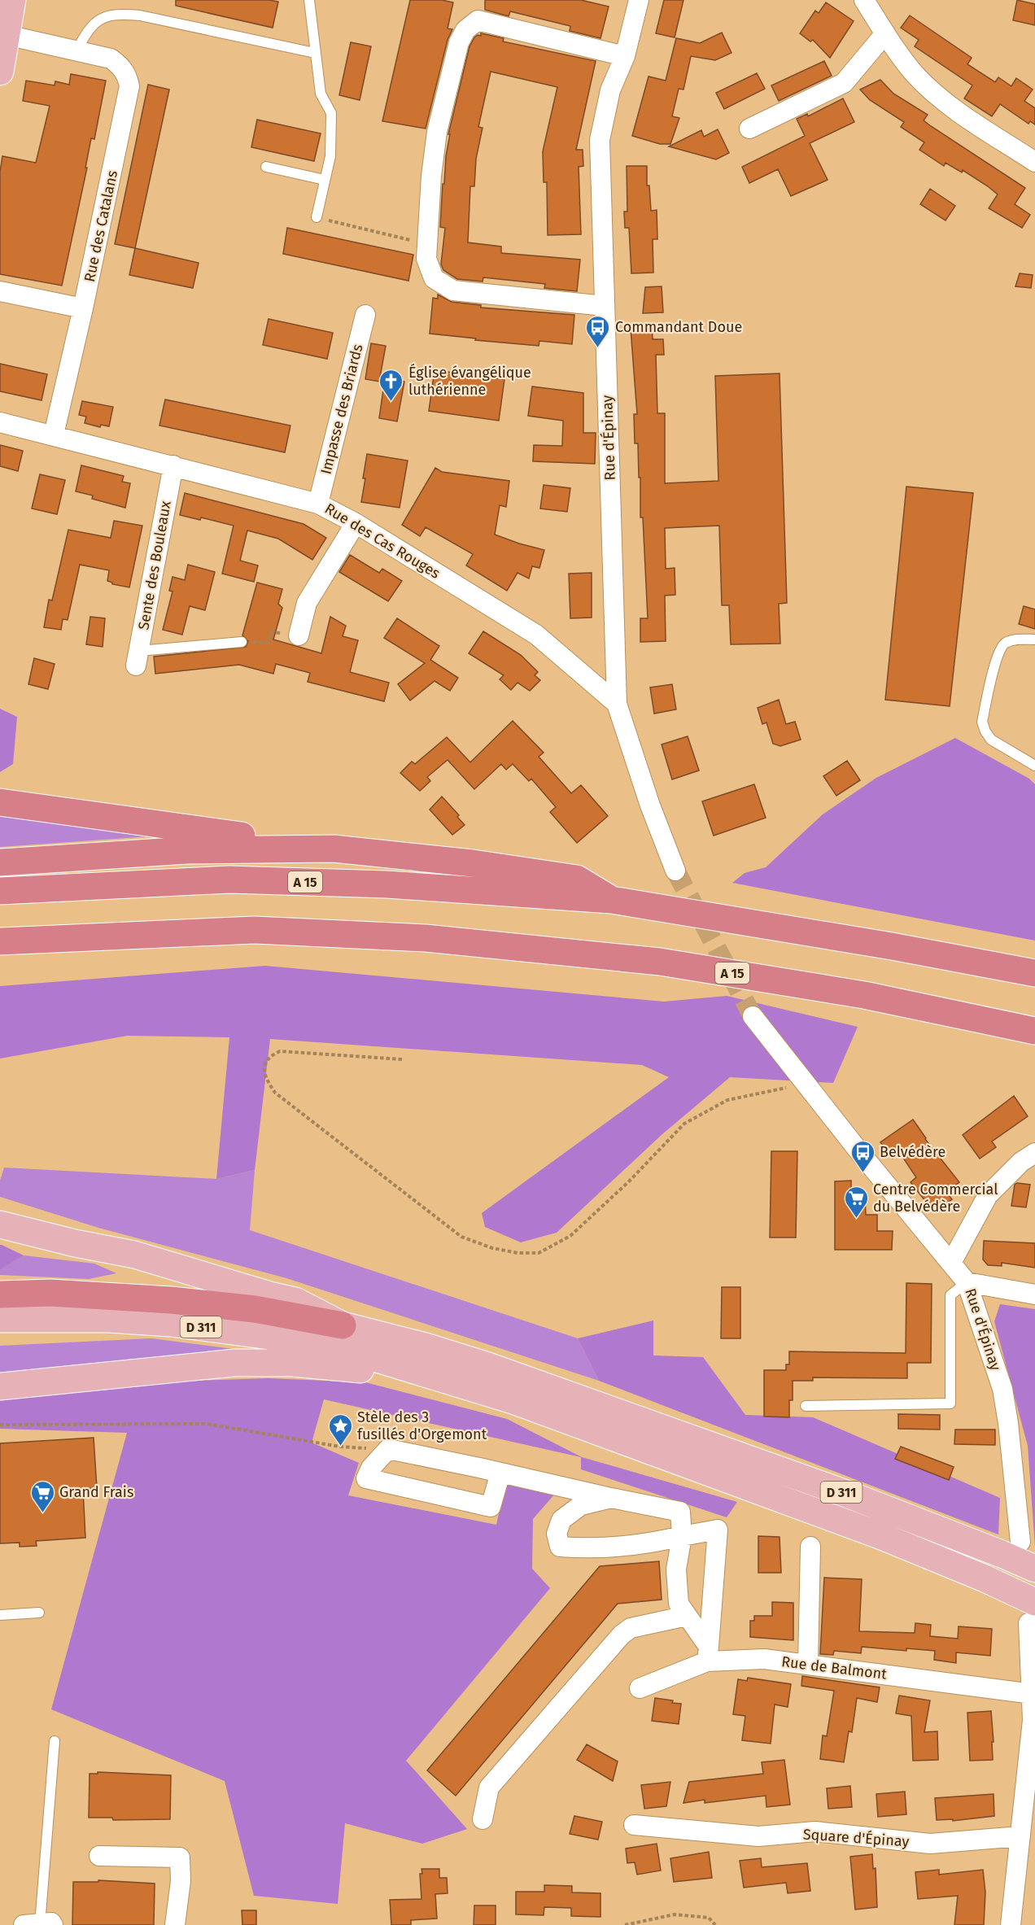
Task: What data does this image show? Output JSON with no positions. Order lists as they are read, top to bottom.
{
  "streets": {
    "highway": ["A 15"],
    "main road": ["D 311"],
    "street": [
      "Rue des Catalans",
      "Impasse des Briards",
      "Rue d'Épinay",
      "Rue des Cas Rouges",
      "Sente des Bouleaux",
      "Rue de Balmont",
      "Square d'Épinay"
    ]
  },
  "crossings": [
    ["Rue des Catalans", "Rue des Cas Rouges"],
    ["Impasse des Briards", "Rue des Cas Rouges"],
    ["Rue d'Épinay", "Rue des Cas Rouges"],
    ["Rue des Cas Rouges", "Sente des Bouleaux"]
  ],
  "places": {
    "bus stop": ["Commandant Doue", "Belvédère"],
    "church": ["Église évangélique luthérienne"],
    "supermarket": ["Centre Commercial du Belvédère", "Grand Frais"],
    "place": ["Stèle des 3 fusillés d'Orgemont"]
  }
}
